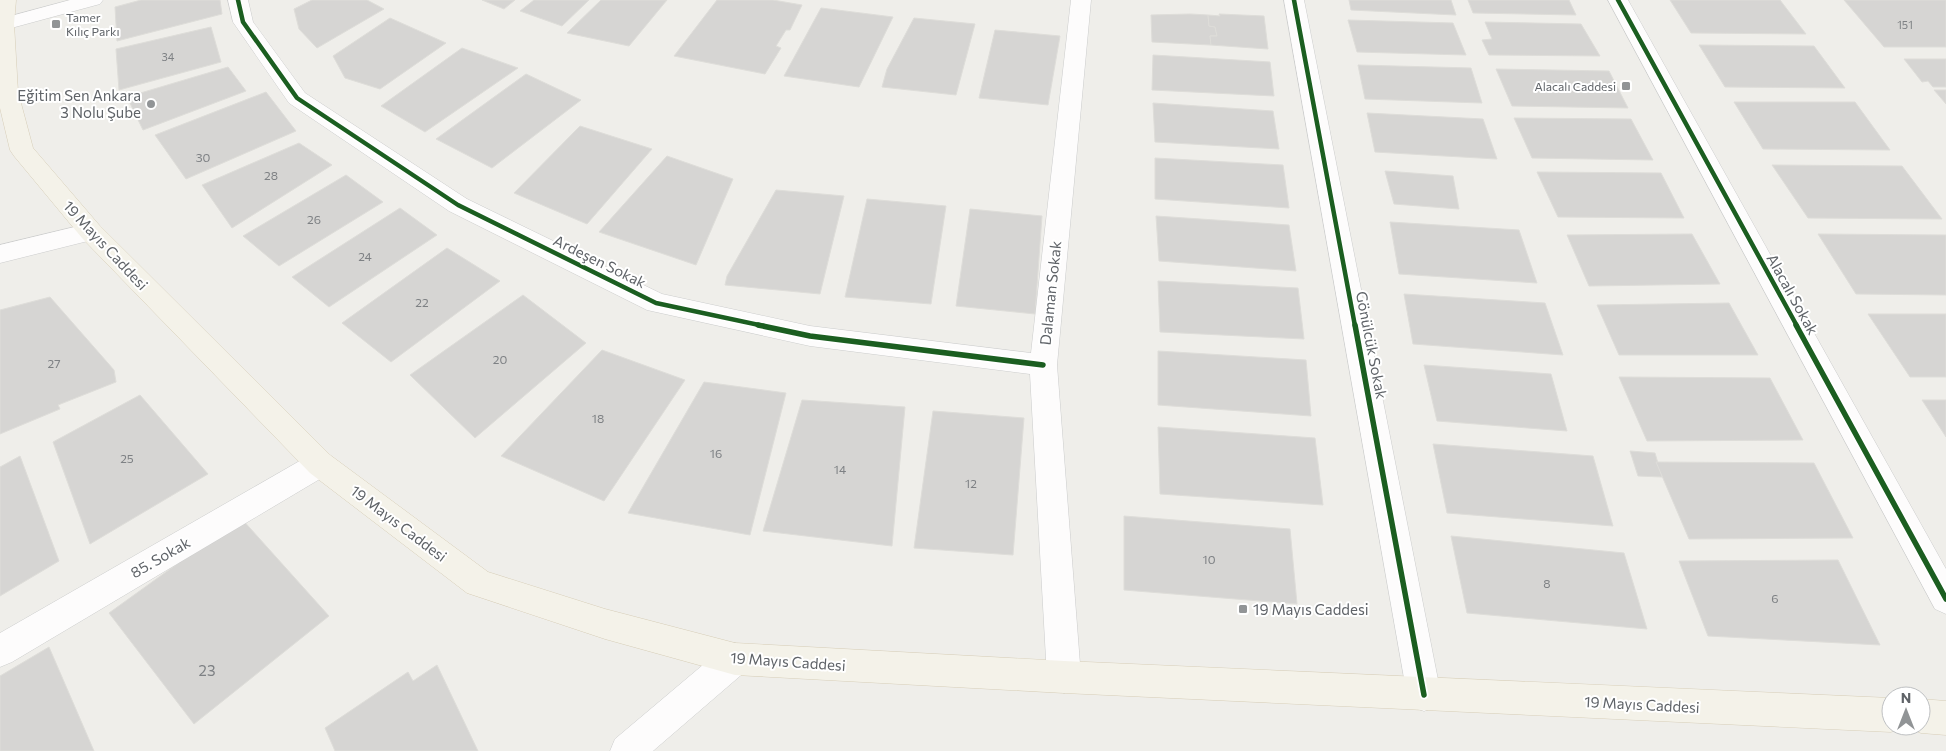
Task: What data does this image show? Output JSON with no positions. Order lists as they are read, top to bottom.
{
  "streets": {
    "main road": ["19 Mayıs Caddesi"],
    "street": [
      "Ardeşen Sokak",
      "Dalaman Sokak",
      "Alacalı Sokak",
      "Gönülcük Sokak",
      "85. Sokak"
    ]
  },
  "crossings": [
    ["19 Mayıs Caddesi", "Dalaman Sokak"],
    ["19 Mayıs Caddesi", "Gönülcük Sokak"],
    ["19 Mayıs Caddesi", "85. Sokak"],
    ["Ardeşen Sokak", "Dalaman Sokak"]
  ],
  "places": {
    "transit": ["Tamer Kılıç Parkı", "Alacalı Caddesi", "19 Mayıs Caddesi"],
    "other": ["Eğitim Sen Ankara 3 Nolu Şube"]
  },
  "house_numbers": [
    "151",
    "34",
    "30",
    "28",
    "26",
    "24",
    "22",
    "20",
    "27",
    "18",
    "16",
    "25",
    "14",
    "12",
    "10",
    "8",
    "6",
    "23"
  ],
  "north": "top"
}
